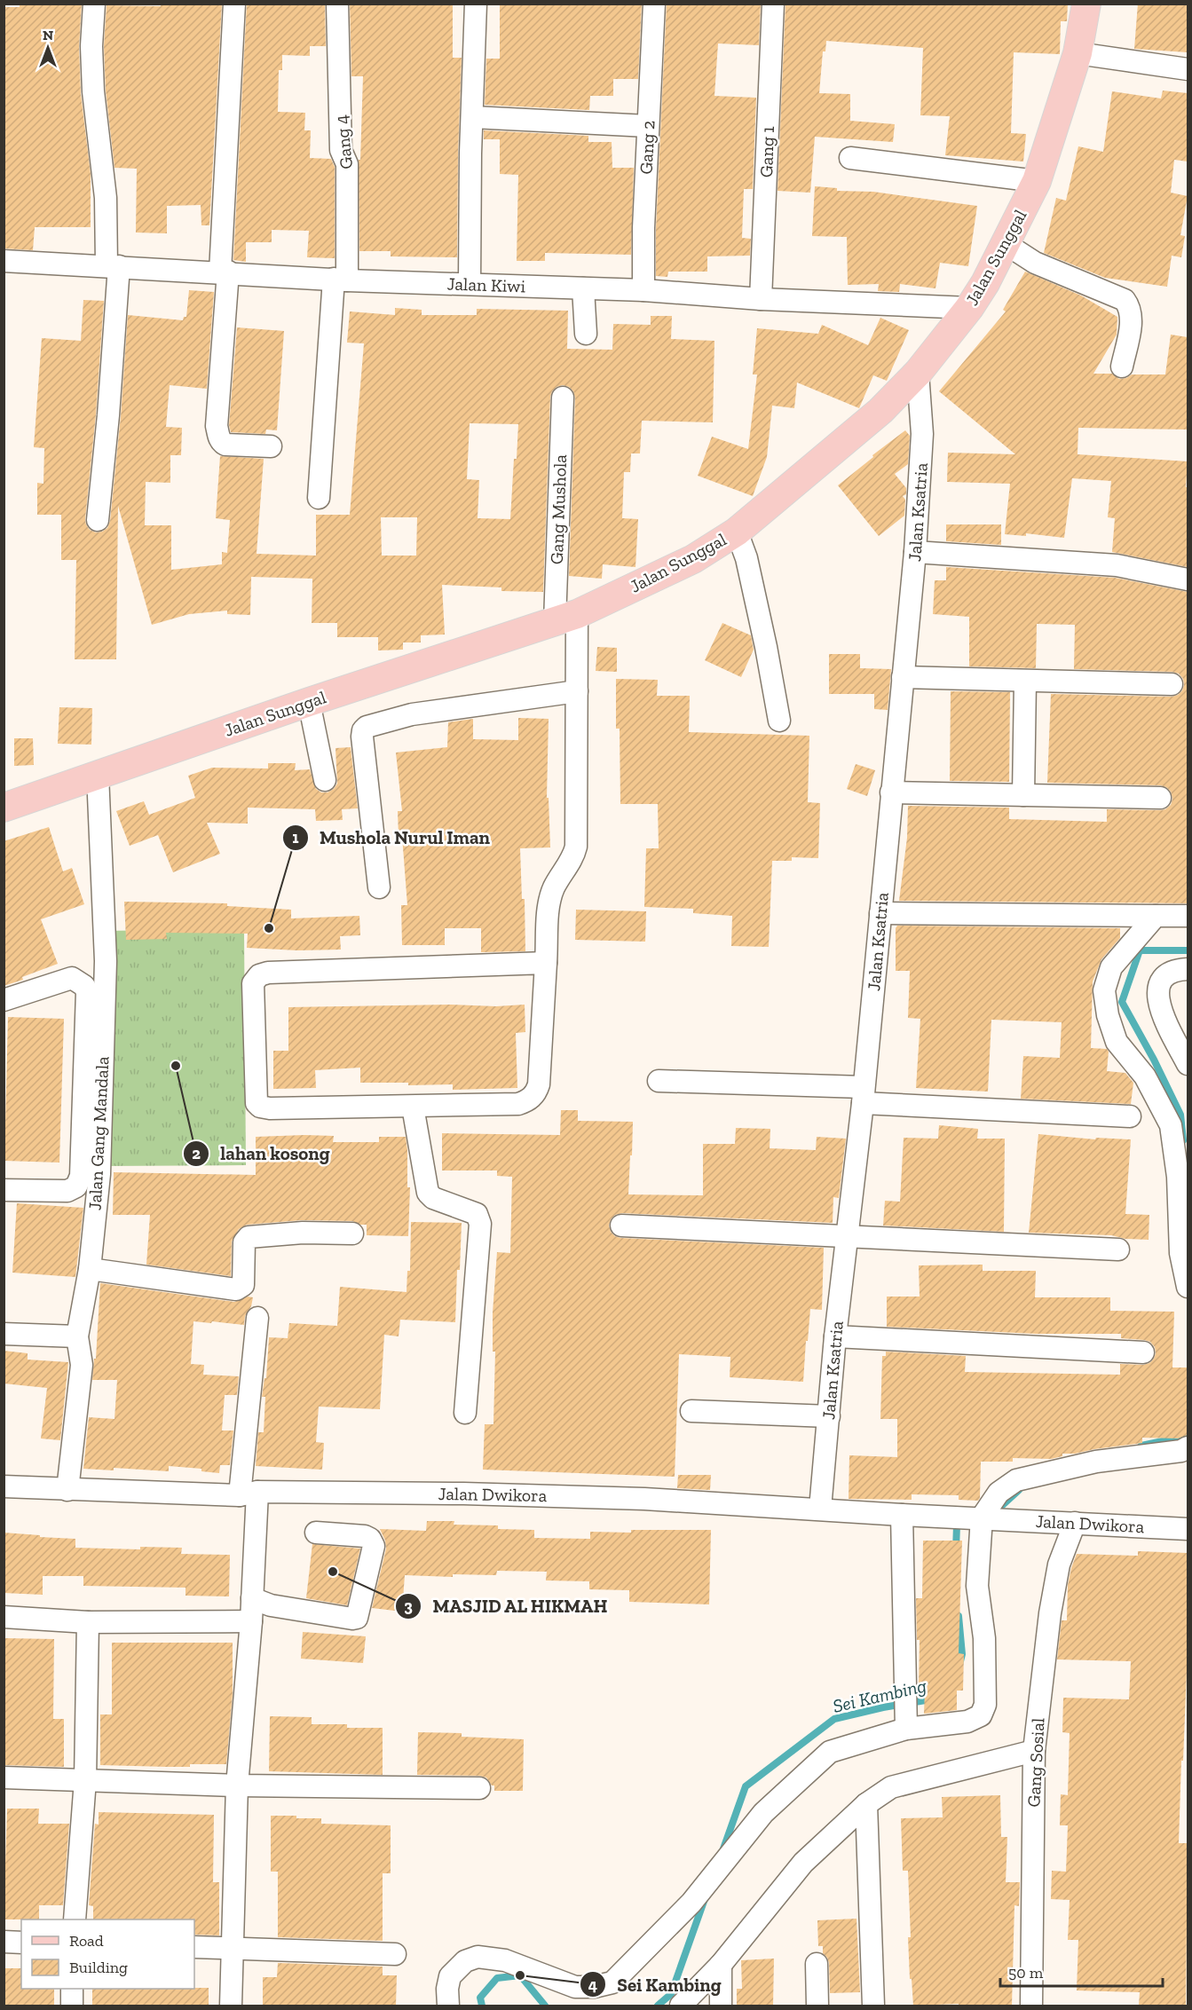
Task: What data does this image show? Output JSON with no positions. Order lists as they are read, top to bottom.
{
  "streets": {
    "main road": ["Jalan Sunggal"],
    "street": [
      "Gang 4",
      "Gang 2",
      "Gang 1",
      "Jalan Kiwi",
      "Gang Mushola",
      "Jalan Ksatria",
      "Jalan Gang Mandala",
      "Jalan Dwikora",
      "Gang Sosial"
    ]
  },
  "crossings": [
    ["Gang 4", "Jalan Kiwi"],
    ["Gang 2", "Jalan Kiwi"],
    ["Gang 1", "Jalan Kiwi"],
    ["Jalan Sunggal", "Jalan Kiwi"],
    ["Jalan Sunggal", "Gang Mushola"],
    ["Jalan Sunggal", "Jalan Ksatria"],
    ["Jalan Sunggal", "Jalan Gang Mandala"],
    ["Jalan Ksatria", "Jalan Dwikora"],
    ["Jalan Gang Mandala", "Jalan Dwikora"],
    ["Jalan Dwikora", "Gang Sosial"]
  ],
  "water": ["Sei Kambing"],
  "places": [
    "Mushola Nurul Iman",
    "lahan kosong",
    "MASJID AL HIKMAH",
    "Sei Kambing"
  ],
  "legend": ["Road", "Building"],
  "scale_bar": "50 m",
  "north": "top"
}
